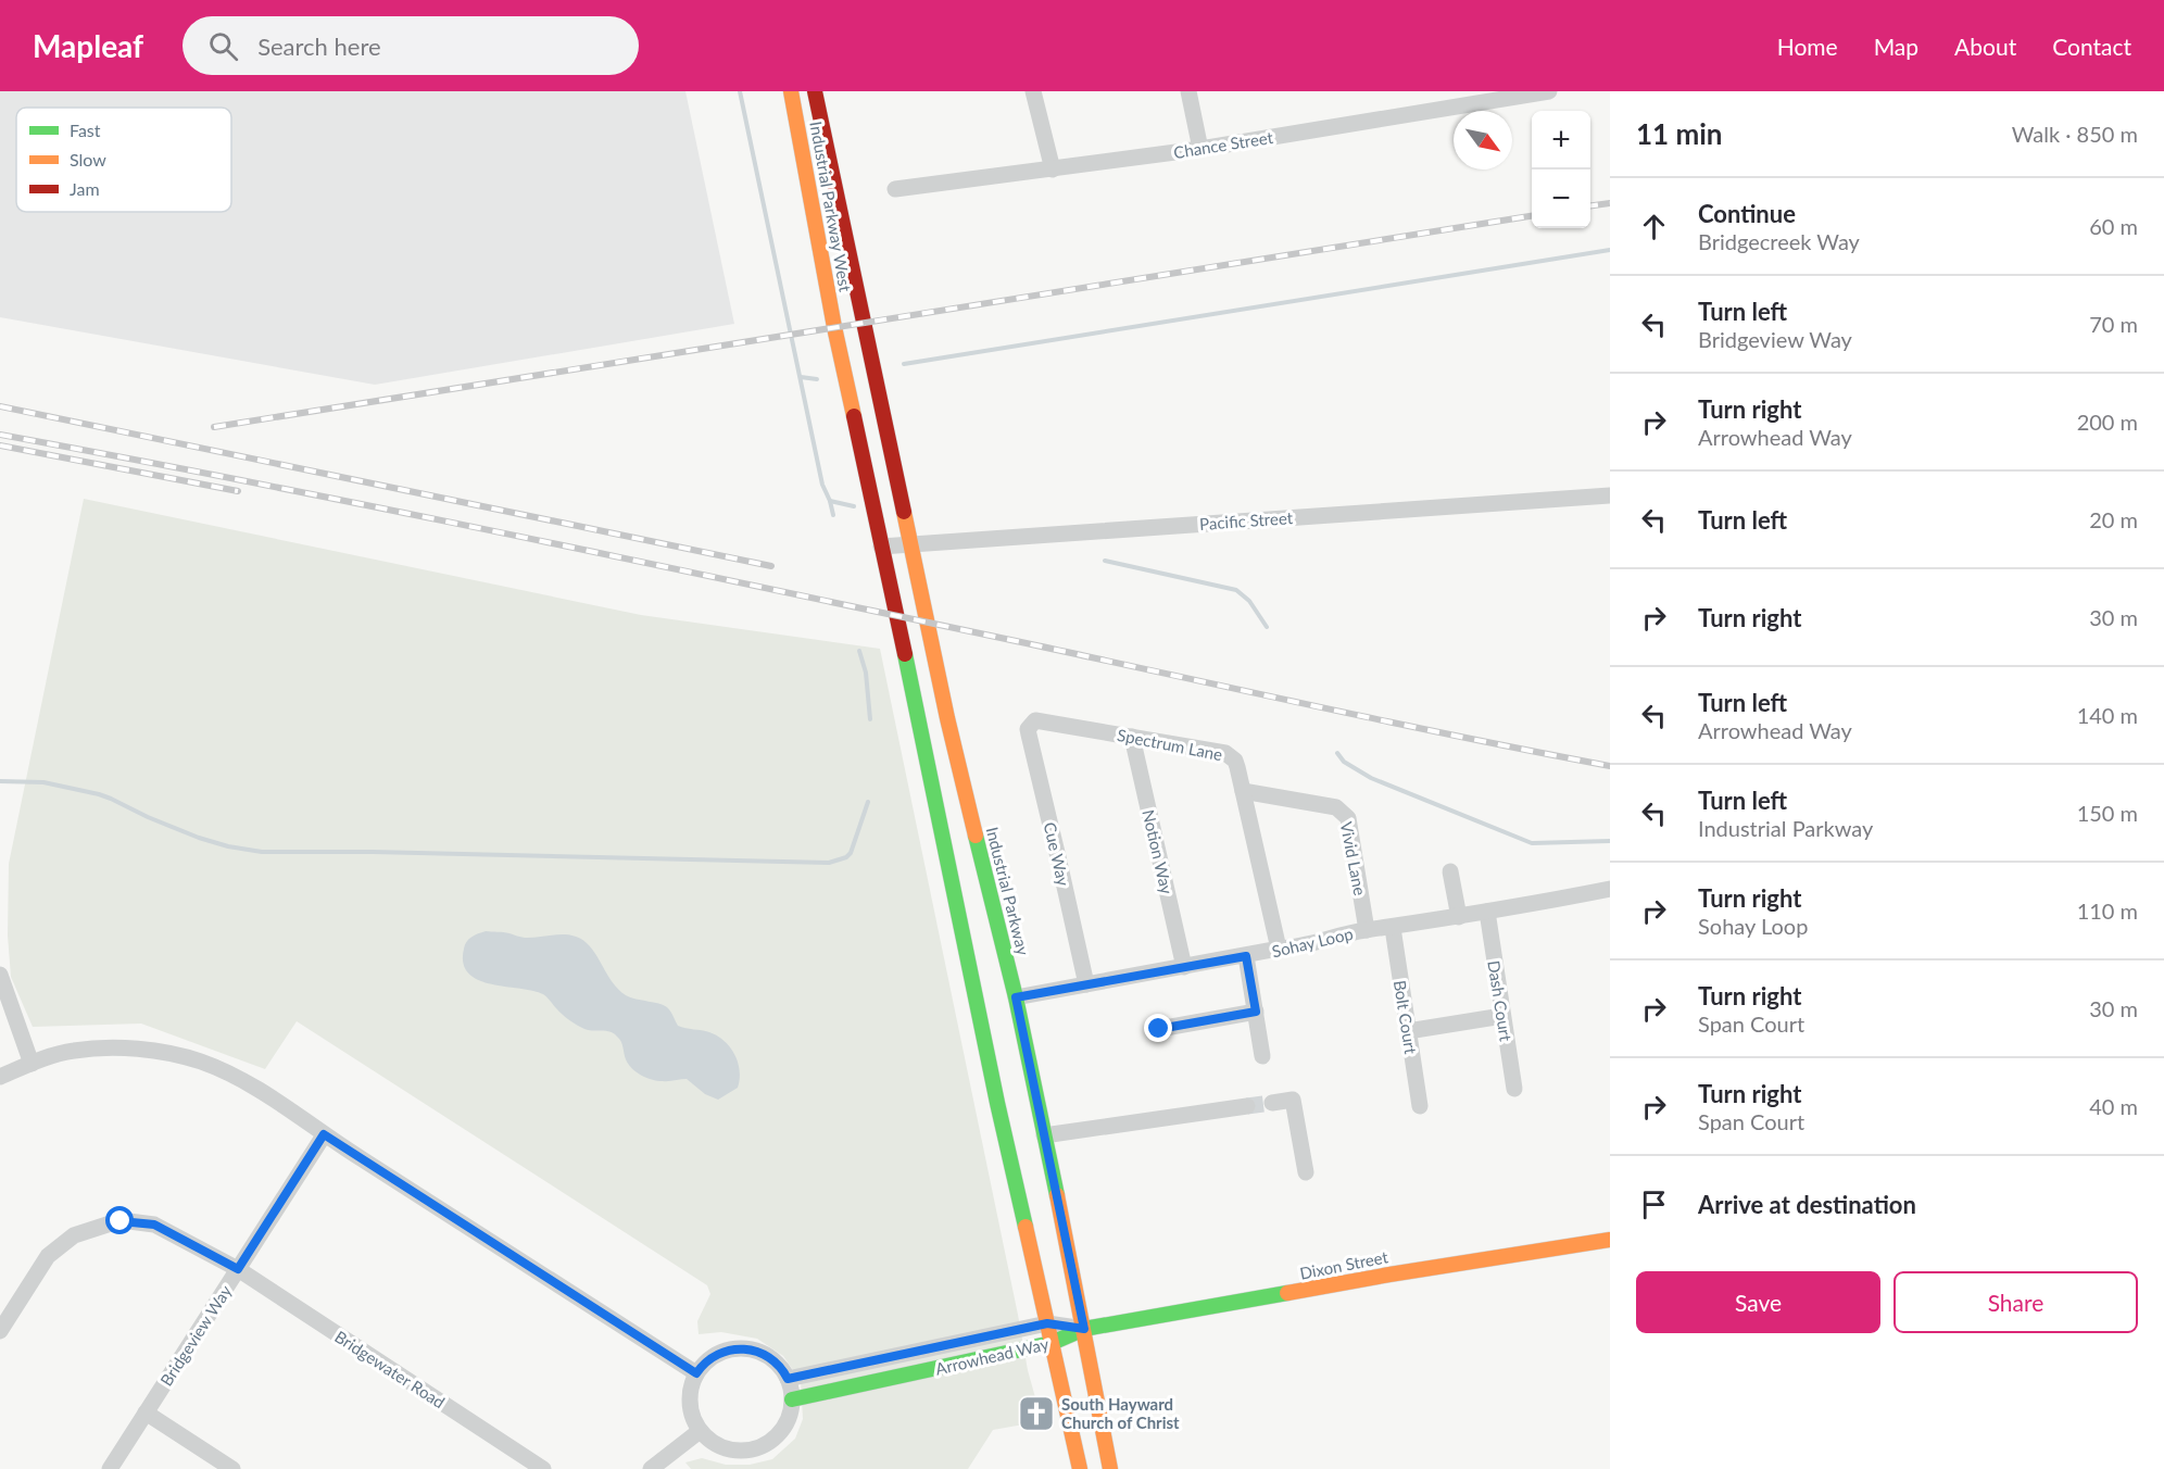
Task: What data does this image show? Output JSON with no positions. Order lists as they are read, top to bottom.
{
  "streets": {
    "main road": [
      "Industrial Parkway West",
      "Industrial Parkway",
      "Dixon Street",
      "Arrowhead Way"
    ],
    "street": [
      "Chance Street",
      "Pacific Street",
      "Spectrum Lane",
      "Notion Way",
      "Cue Way",
      "Vivid Lane",
      "Sohay Loop",
      "Dash Court",
      "Bolt Court",
      "Bridgeview Way",
      "Bridgewater Road"
    ]
  },
  "crossings": [
    ["Industrial Parkway West", "Pacific Street"],
    ["Industrial Parkway West", "Industrial Parkway"],
    ["Pacific Street", "Industrial Parkway"],
    ["Spectrum Lane", "Notion Way"],
    ["Spectrum Lane", "Cue Way"],
    ["Spectrum Lane", "Vivid Lane"],
    ["Spectrum Lane", "Sohay Loop"],
    ["Notion Way", "Sohay Loop"],
    ["Cue Way", "Sohay Loop"],
    ["Vivid Lane", "Sohay Loop"],
    ["Industrial Parkway", "Sohay Loop"],
    ["Industrial Parkway", "Dixon Street"],
    ["Industrial Parkway", "Arrowhead Way"],
    ["Sohay Loop", "Dash Court"],
    ["Sohay Loop", "Bolt Court"],
    ["Dixon Street", "Arrowhead Way"],
    ["Bridgeview Way", "Bridgewater Road"]
  ],
  "places": {
    "church": ["South Hayward Church of Christ"]
  },
  "legend": ["Fast", "Slow", "Jam"],
  "north": "bottom right",
  "page": {
    "header": "Mapleaf",
    "search": "Search here",
    "nav": [
      "Home",
      "Map",
      "About",
      "Contact"
    ],
    "heading": ["11 min", "Walk · 850 m"],
    "map_buttons": ["+", "−"],
    "list": [
      ["Continue", "Bridgecreek Way", "60 m"],
      ["Turn left", "Bridgeview Way", "70 m"],
      ["Turn right", "Arrowhead Way", "200 m"],
      ["Turn left", "20 m"],
      ["Turn right", "30 m"],
      ["Turn left", "Arrowhead Way", "140 m"],
      ["Turn left", "Industrial Parkway", "150 m"],
      ["Turn right", "Sohay Loop", "110 m"],
      ["Turn right", "Span Court", "30 m"],
      ["Turn right", "Span Court", "40 m"],
      "Arrive at destination"
    ],
    "buttons": ["Save", "Share"]
  }
}
